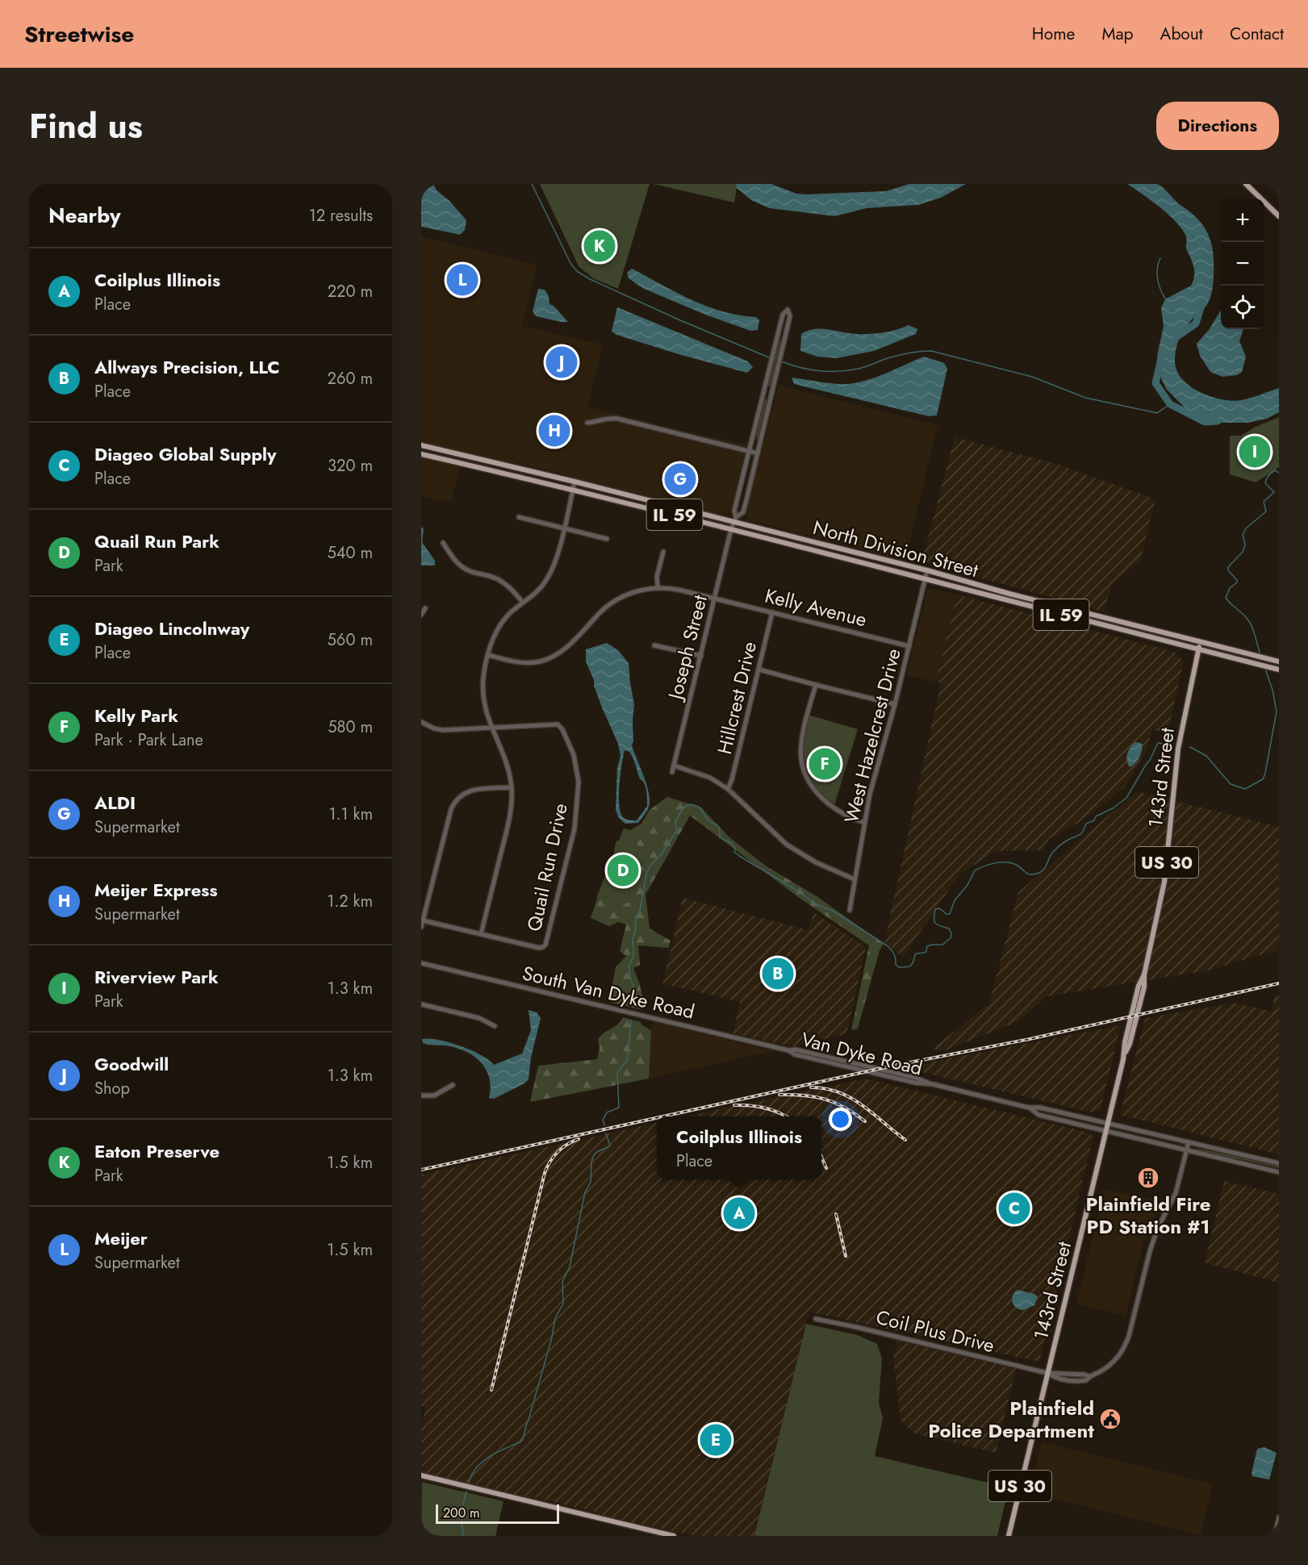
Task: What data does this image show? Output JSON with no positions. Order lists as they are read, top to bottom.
{
  "streets": {
    "main road": [
      "IL 59",
      "North Division Street",
      "143rd Street",
      "US 30"
    ],
    "street": [
      "Kelly Avenue",
      "Joseph Street",
      "Hillcrest Drive",
      "West Hazelcrest Drive",
      "Quail Run Drive",
      "South Van Dyke Road",
      "Van Dyke Road",
      "Coil Plus Drive"
    ]
  },
  "crossings": [
    ["North Division Street", "Joseph Street"],
    ["North Division Street", "West Hazelcrest Drive"],
    ["North Division Street", "143rd Street"],
    ["Kelly Avenue", "Joseph Street"],
    ["Kelly Avenue", "Hillcrest Drive"],
    ["Kelly Avenue", "West Hazelcrest Drive"],
    ["143rd Street", "Van Dyke Road"],
    ["143rd Street", "Coil Plus Drive"],
    ["South Van Dyke Road", "Van Dyke Road"],
    ["Van Dyke Road", "Coil Plus Drive"]
  ],
  "places": {
    "building": ["Plainfield Fire PD Station #1"],
    "public building": ["Plainfield Police Department"]
  },
  "scale_bar": "200 m",
  "page": {
    "header": "Streetwise",
    "nav": [
      "Home",
      "Map",
      "About",
      "Contact"
    ],
    "title": "Find us",
    "buttons": "Directions",
    "heading": ["Nearby", "12 results"],
    "map_buttons": ["+", "−"],
    "pins": [
      "K",
      "L",
      "J",
      "H",
      "I",
      "G",
      "F",
      "D",
      "B",
      "C",
      "A",
      "E"
    ],
    "list": [
      {
        "mark": "A",
        "name": "Coilplus Illinois",
        "note": "Place",
        "value": "220 m"
      },
      {
        "mark": "B",
        "name": "Allways Precision, LLC",
        "note": "Place",
        "value": "260 m"
      },
      {
        "mark": "C",
        "name": "Diageo Global Supply",
        "note": "Place",
        "value": "320 m"
      },
      {
        "mark": "D",
        "name": "Quail Run Park",
        "note": "Park",
        "value": "540 m"
      },
      {
        "mark": "E",
        "name": "Diageo Lincolnway",
        "note": "Place",
        "value": "560 m"
      },
      {
        "mark": "F",
        "name": "Kelly Park",
        "note": "Park · Park Lane",
        "value": "580 m"
      },
      {
        "mark": "G",
        "name": "ALDI",
        "note": "Supermarket",
        "value": "1.1 km"
      },
      {
        "mark": "H",
        "name": "Meijer Express",
        "note": "Supermarket",
        "value": "1.2 km"
      },
      {
        "mark": "I",
        "name": "Riverview Park",
        "note": "Park",
        "value": "1.3 km"
      },
      {
        "mark": "J",
        "name": "Goodwill",
        "note": "Shop",
        "value": "1.3 km"
      },
      {
        "mark": "K",
        "name": "Eaton Preserve",
        "note": "Park",
        "value": "1.5 km"
      },
      {
        "mark": "L",
        "name": "Meijer",
        "note": "Supermarket",
        "value": "1.5 km"
      }
    ],
    "popup": ["Coilplus Illinois", "Place"],
    "scale": "200 m"
  }
}
